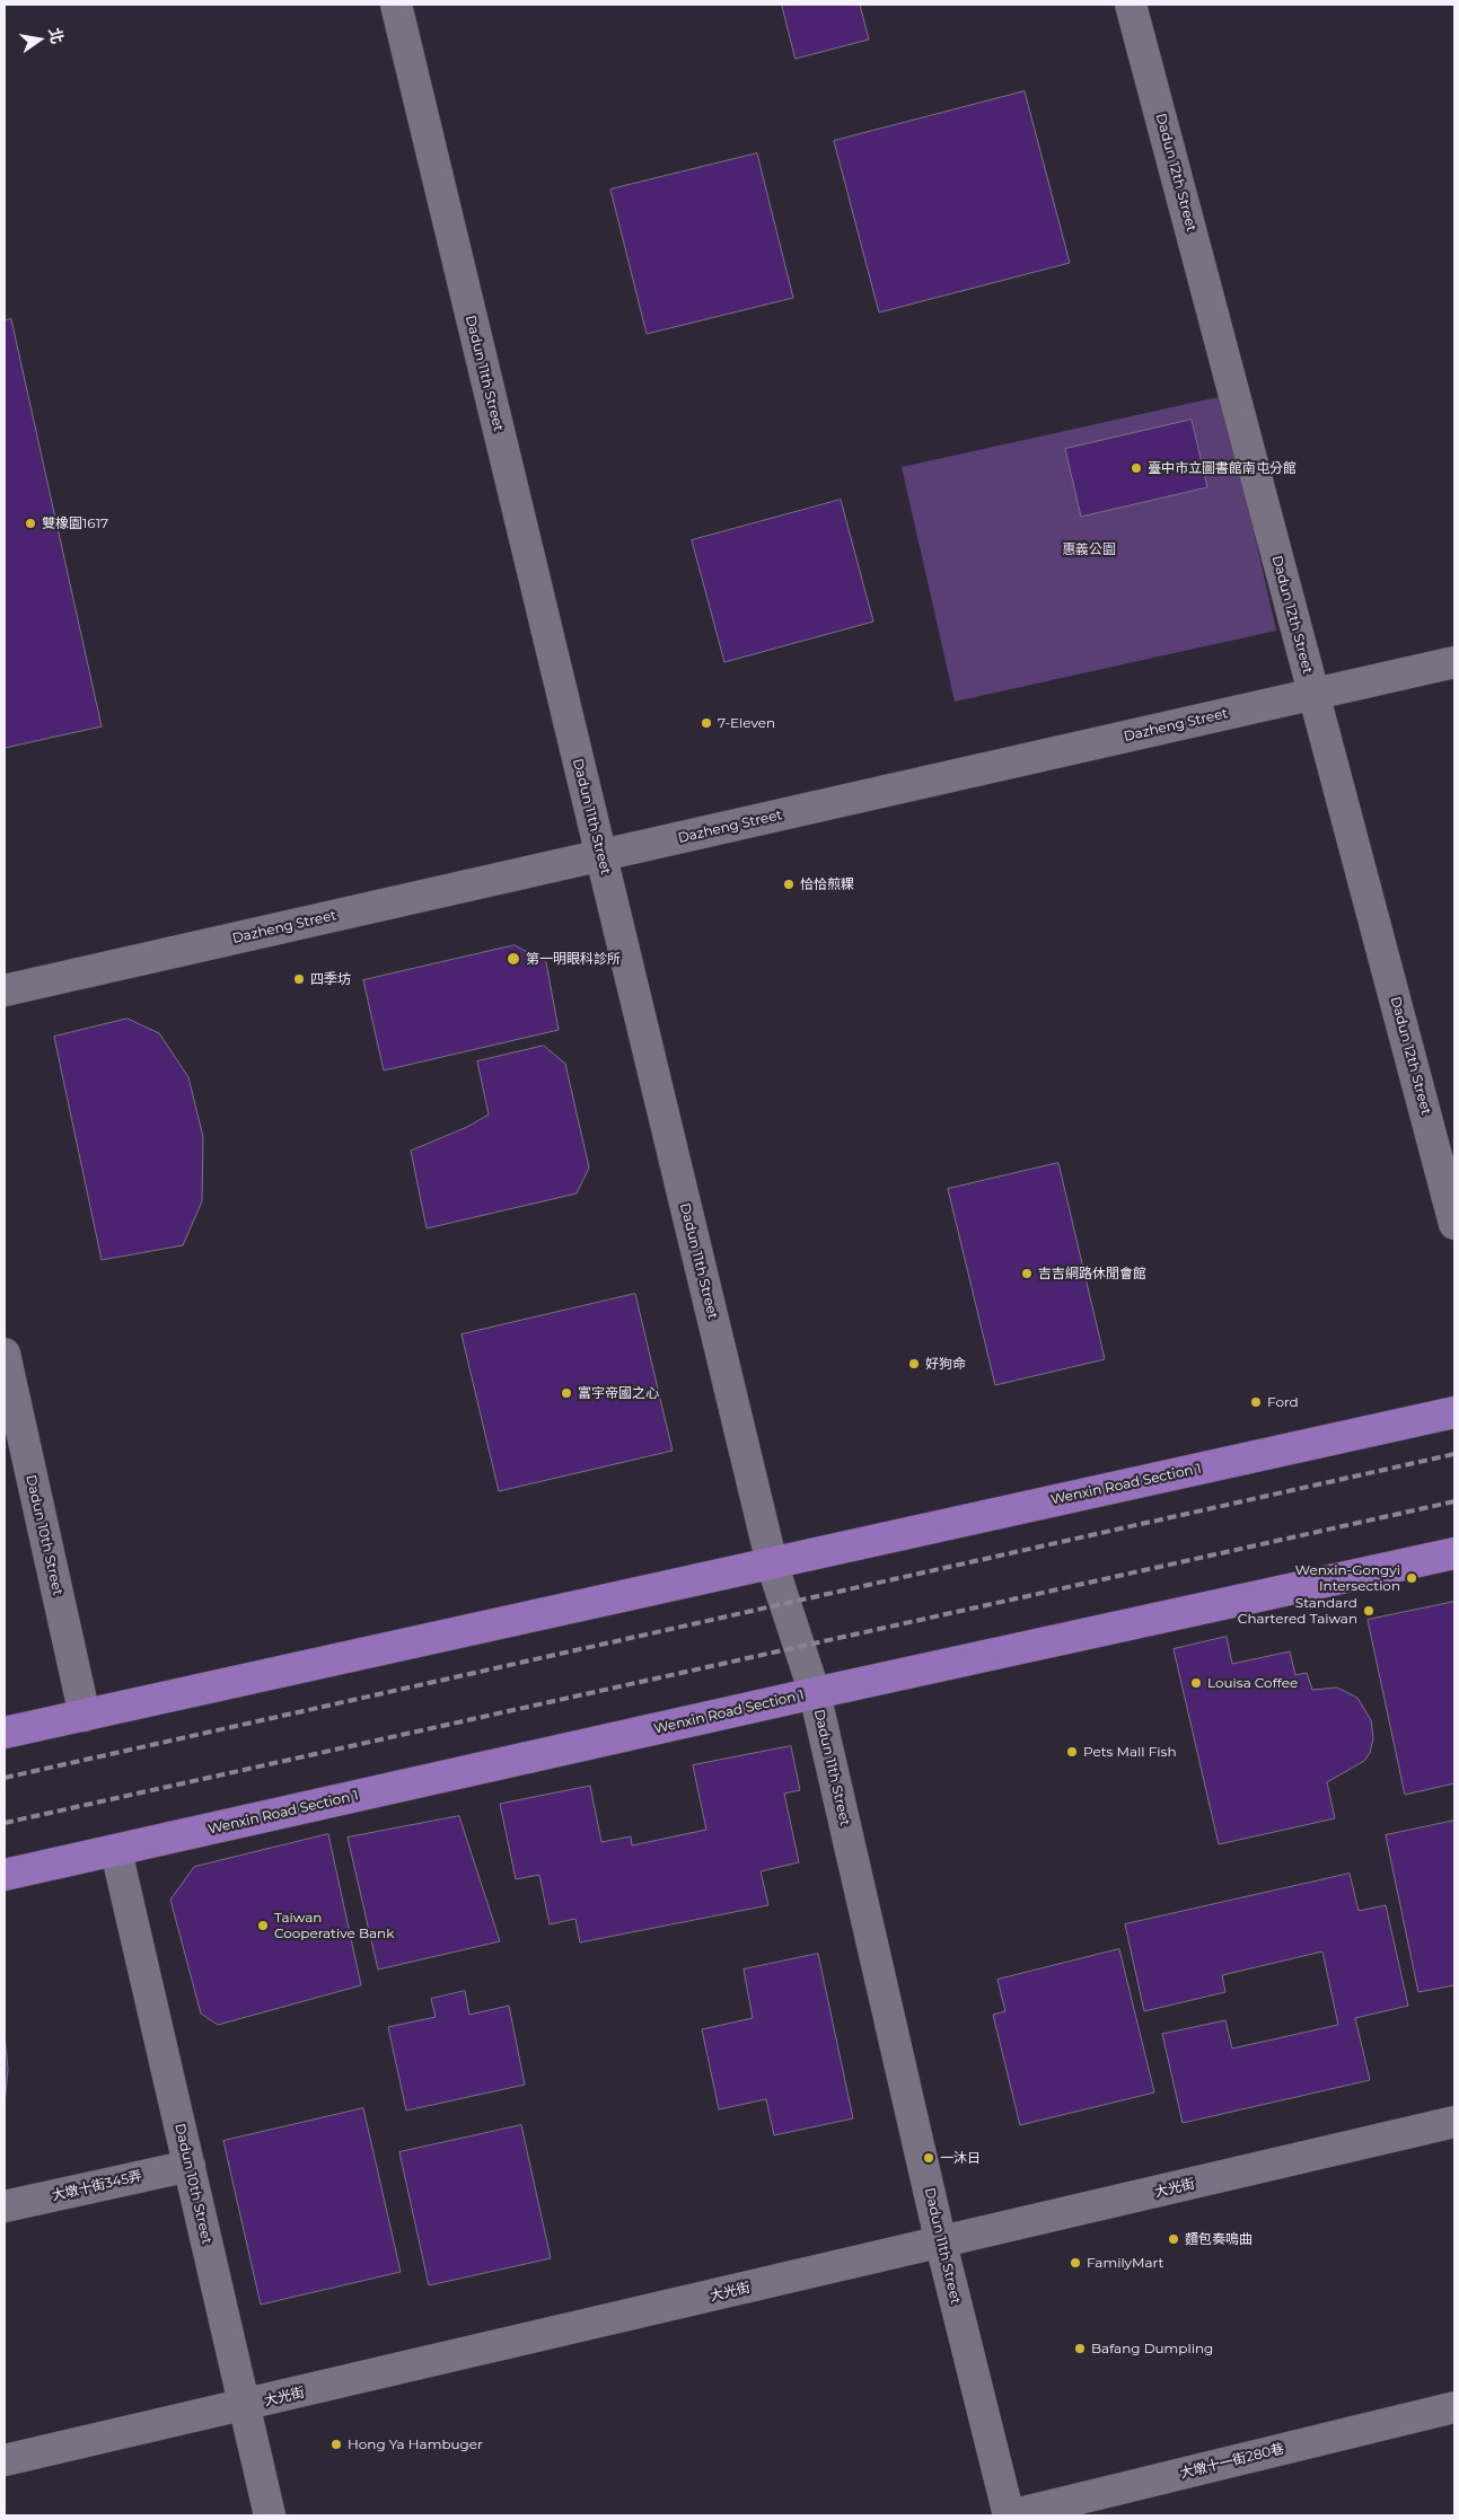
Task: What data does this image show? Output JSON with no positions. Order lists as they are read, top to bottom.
{
  "streets": {
    "main road": ["Wenxin Road Section 1"],
    "street": [
      "Dadun 12th Street",
      "Dadun 11th Street",
      "Dazheng Street",
      "Dadun 10th Street",
      "大墩十街345弄",
      "大光街",
      "大墩十一街280巷"
    ]
  },
  "crossings": [
    ["Dadun 12th Street", "Dazheng Street"],
    ["Dadun 11th Street", "Dazheng Street"],
    ["Dadun 11th Street", "Wenxin Road Section 1"],
    ["Dadun 11th Street", "大光街"],
    ["Dadun 11th Street", "大墩十一街280巷"],
    ["Wenxin Road Section 1", "Dadun 10th Street"],
    ["Dadun 10th Street", "大墩十街345弄"],
    ["Dadun 10th Street", "大光街"]
  ],
  "parks": ["惠義公園"],
  "places": [
    "臺中市立圖書館南屯分館",
    "雙橡園1617",
    "7-Eleven",
    "恰恰煎粿",
    "第一明眼科診所",
    "四季坊",
    "吉吉網路休閒會館",
    "好狗命",
    "富宇帝國之心",
    "Ford",
    "Wenxin-Gongyi Intersection",
    "Standard Chartered Taiwan",
    "Louisa Coffee",
    "Pets Mall Fish",
    "Taiwan Cooperative Bank",
    "一沐日",
    "麵包奏鳴曲",
    "FamilyMart",
    "Bafang Dumpling",
    "Hong Ya Hambuger"
  ],
  "north": "right"
}
